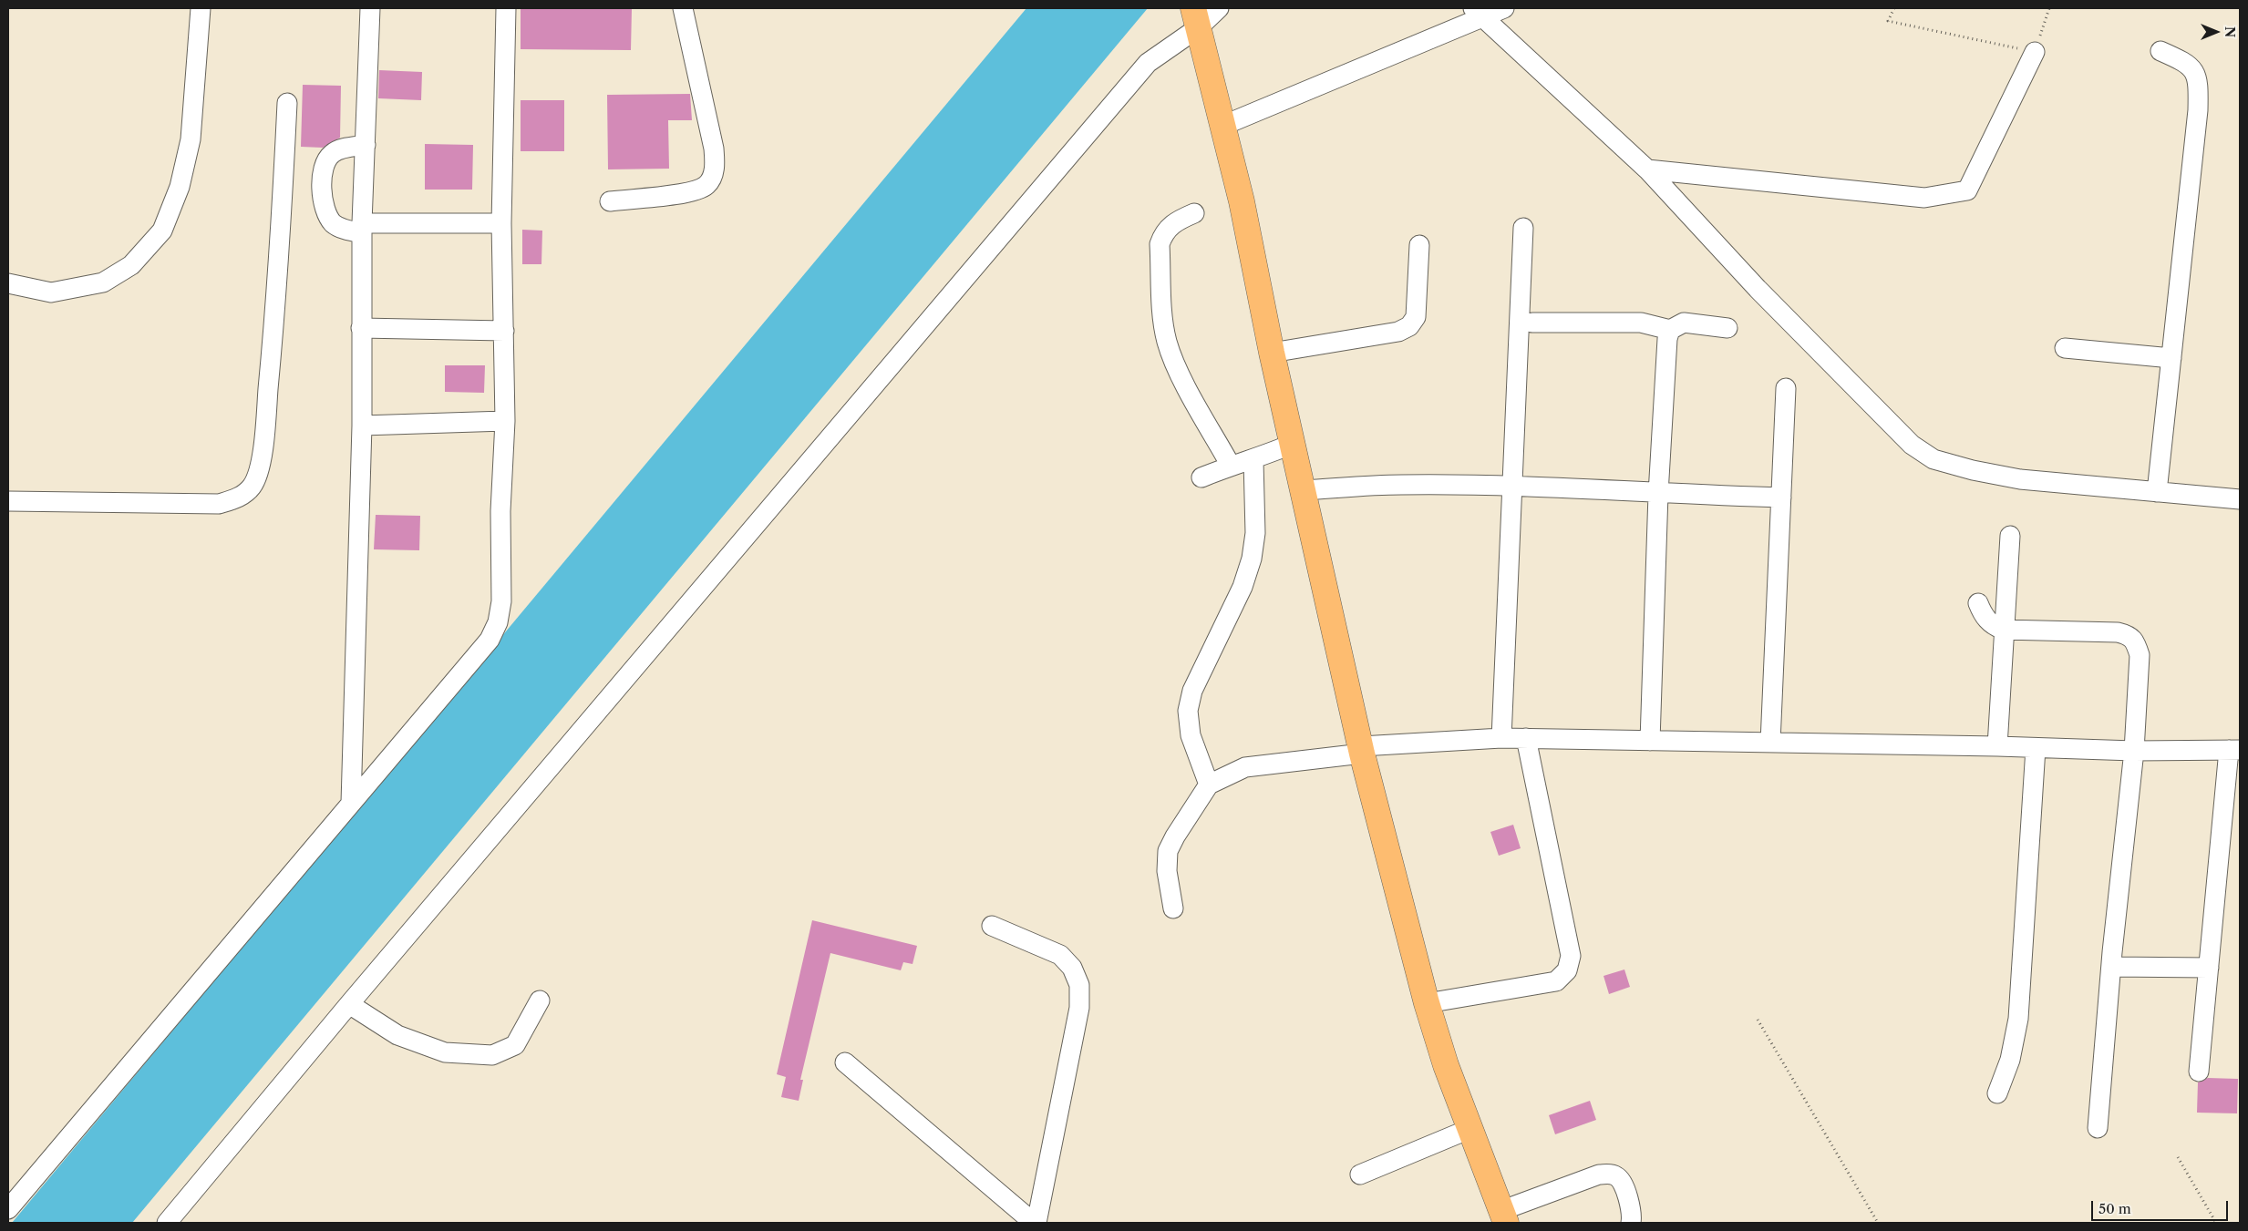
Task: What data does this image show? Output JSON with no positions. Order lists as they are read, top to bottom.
{
  "scale_bar": "50 m",
  "north": "right"
}
